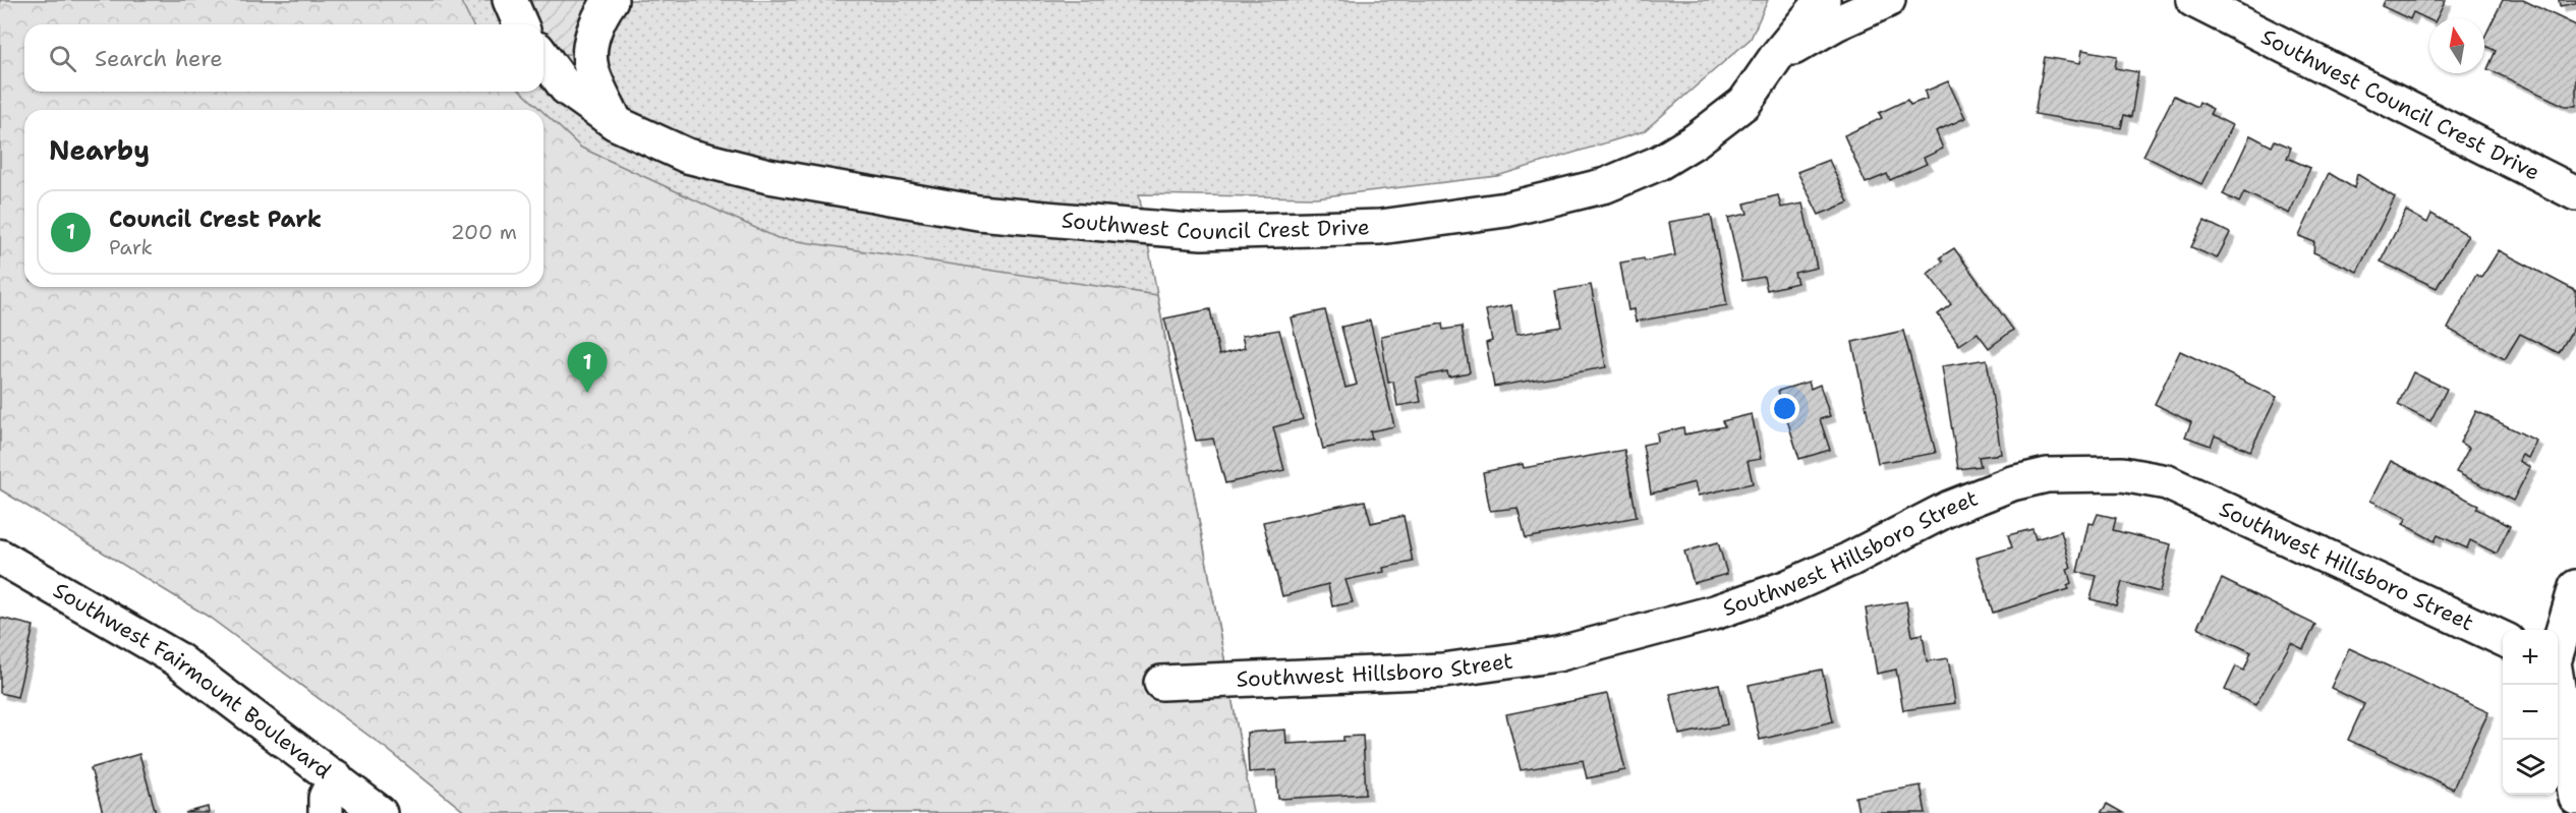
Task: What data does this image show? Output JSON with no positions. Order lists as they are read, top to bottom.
{
  "streets": {
    "street": ["Southwest Council Crest Drive", "Southwest Hillsboro Street", "Southwest Fairmount Boulevard"]
  },
  "north": "top",
  "page": {
    "search": "Search here",
    "heading": "Nearby",
    "list": [
      {
        "mark": "1",
        "name": "Council Crest Park",
        "note": "Park",
        "value": "200 m"
      }
    ],
    "pins": "1",
    "map_buttons": ["+", "−"]
  }
}
